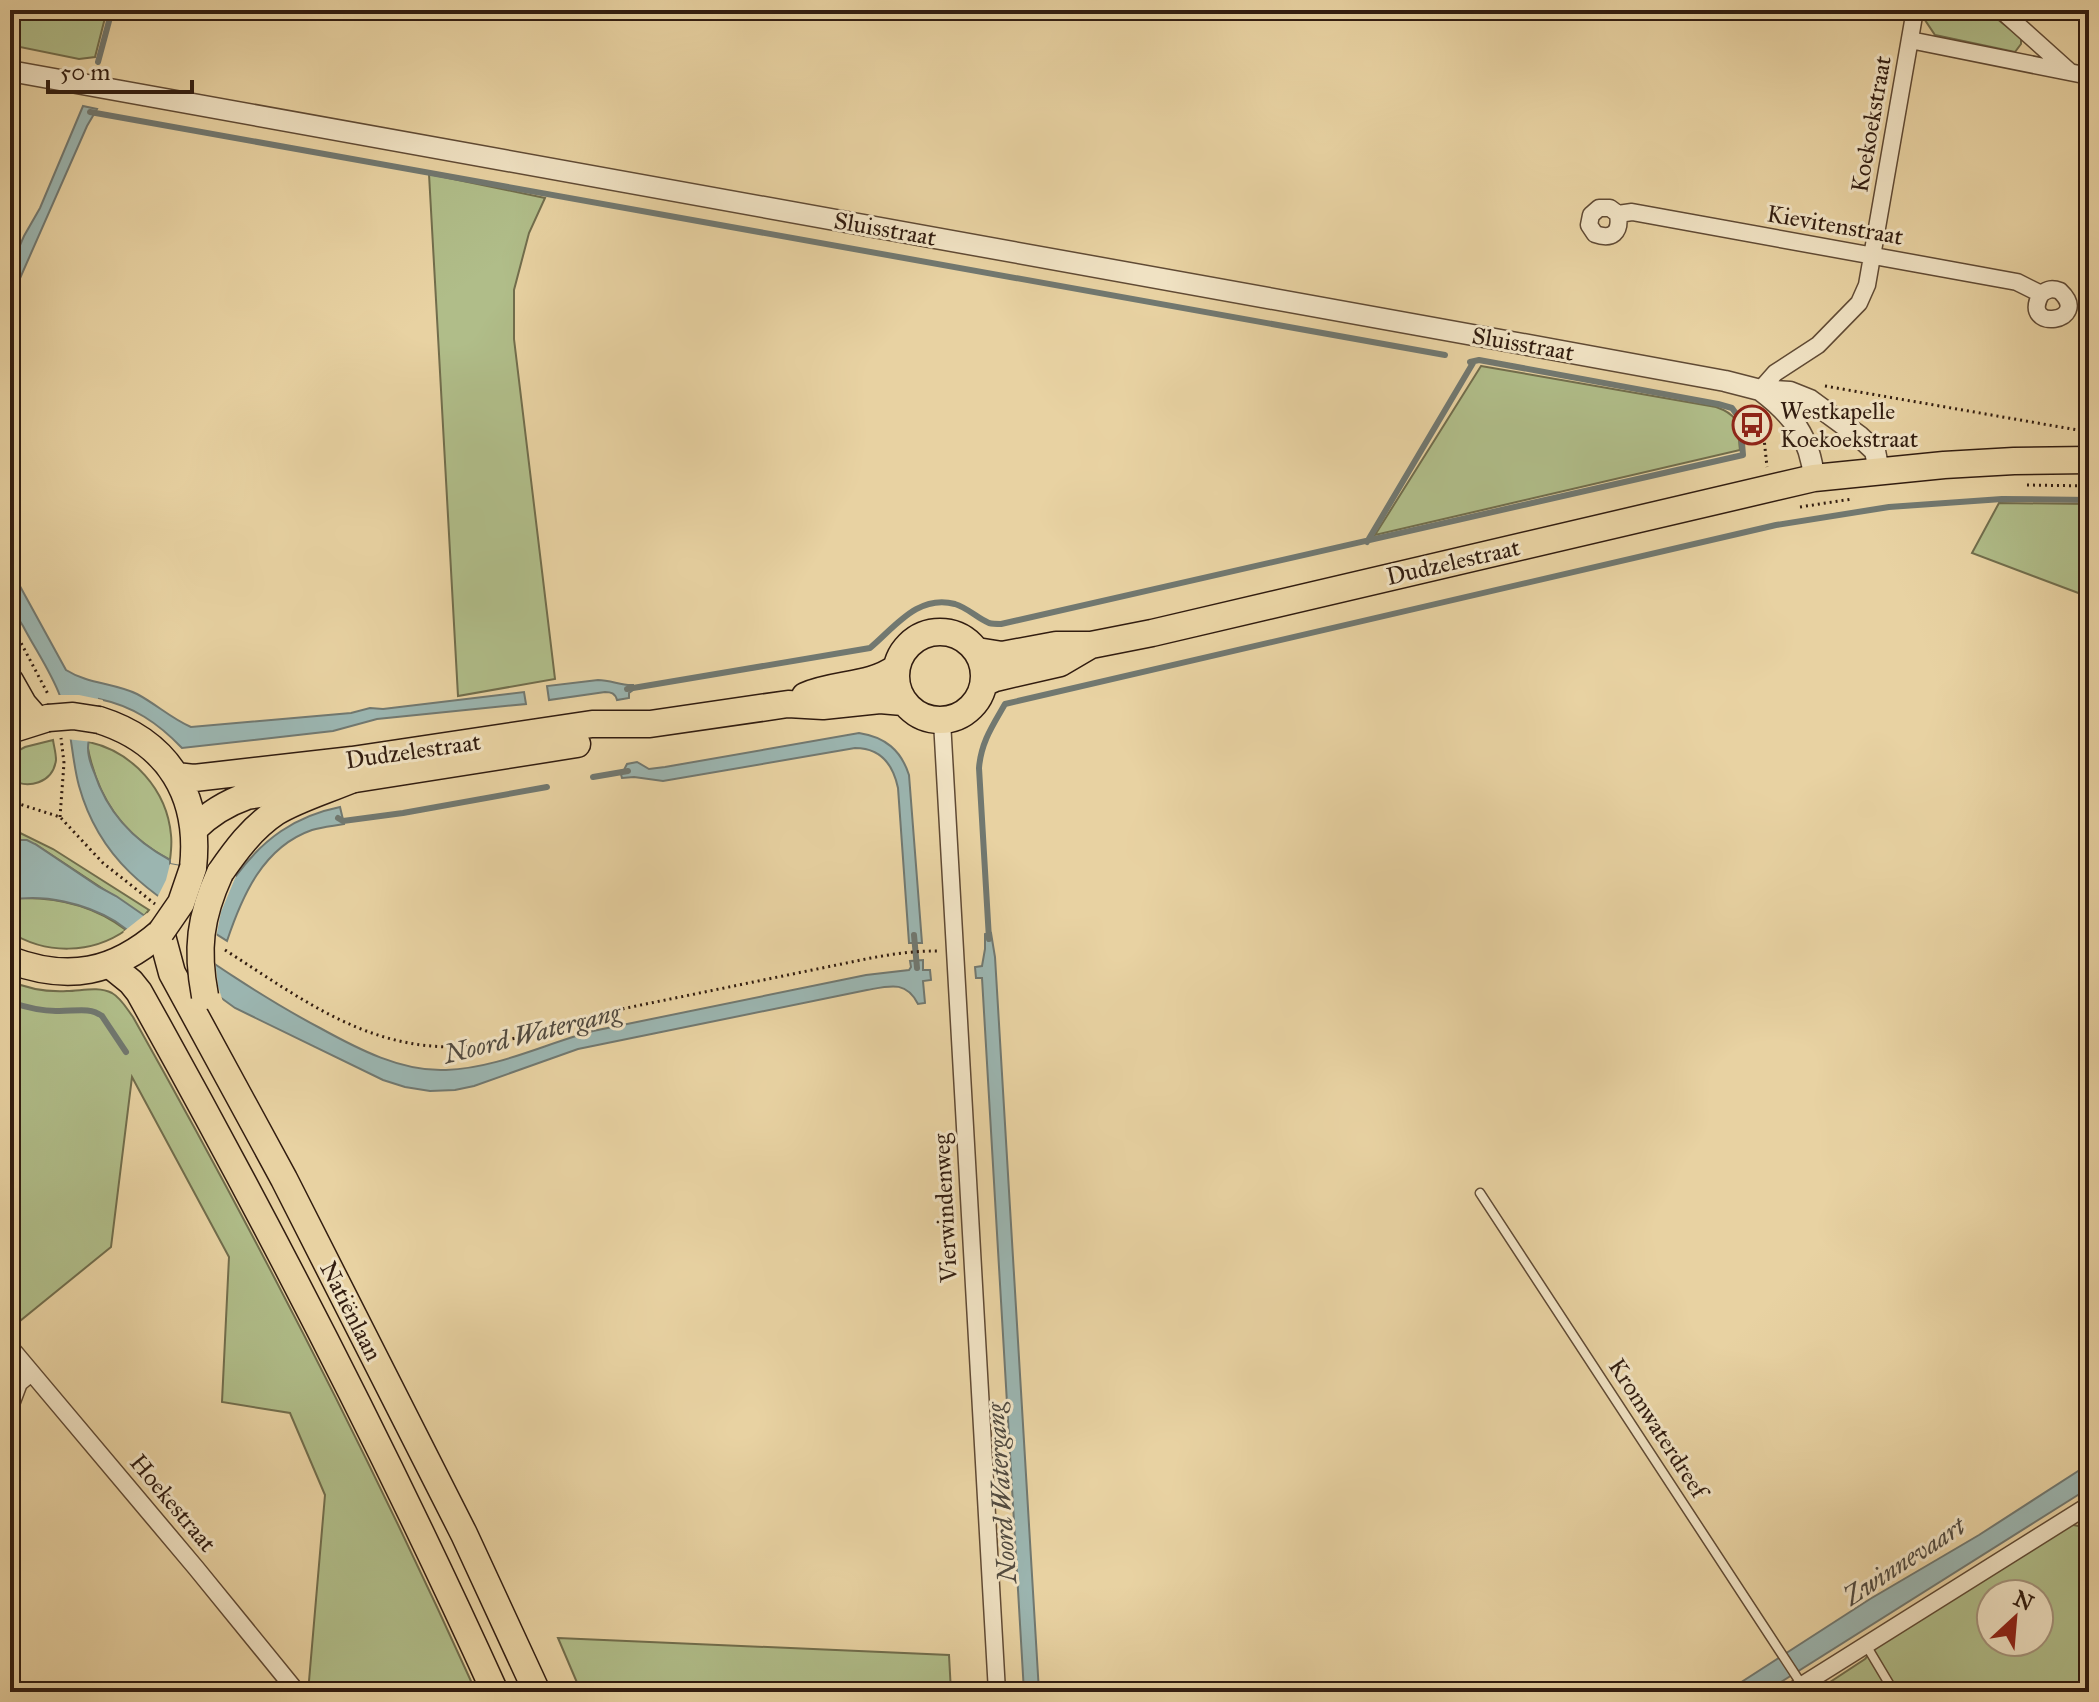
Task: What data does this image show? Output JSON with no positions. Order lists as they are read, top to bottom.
{
  "streets": {
    "main road": ["Dudzelestraat", "Natiënlaan"],
    "street": [
      "Koekoekstraat",
      "Kievitenstraat",
      "Sluisstraat",
      "Vierwindenweg",
      "Hoekestraat"
    ],
    "lane": ["Kromwaterdreef"]
  },
  "crossings": [
    ["Koekoekstraat", "Kievitenstraat"],
    ["Koekoekstraat", "Sluisstraat"],
    ["Sluisstraat", "Dudzelestraat"],
    ["Dudzelestraat", "Vierwindenweg"]
  ],
  "water": ["Noord Watergang", "Zwinnevaart"],
  "places": {
    "bus stop": ["Westkapelle Koekoekstraat"]
  },
  "scale_bar": "50 m",
  "north": "top right"
}
